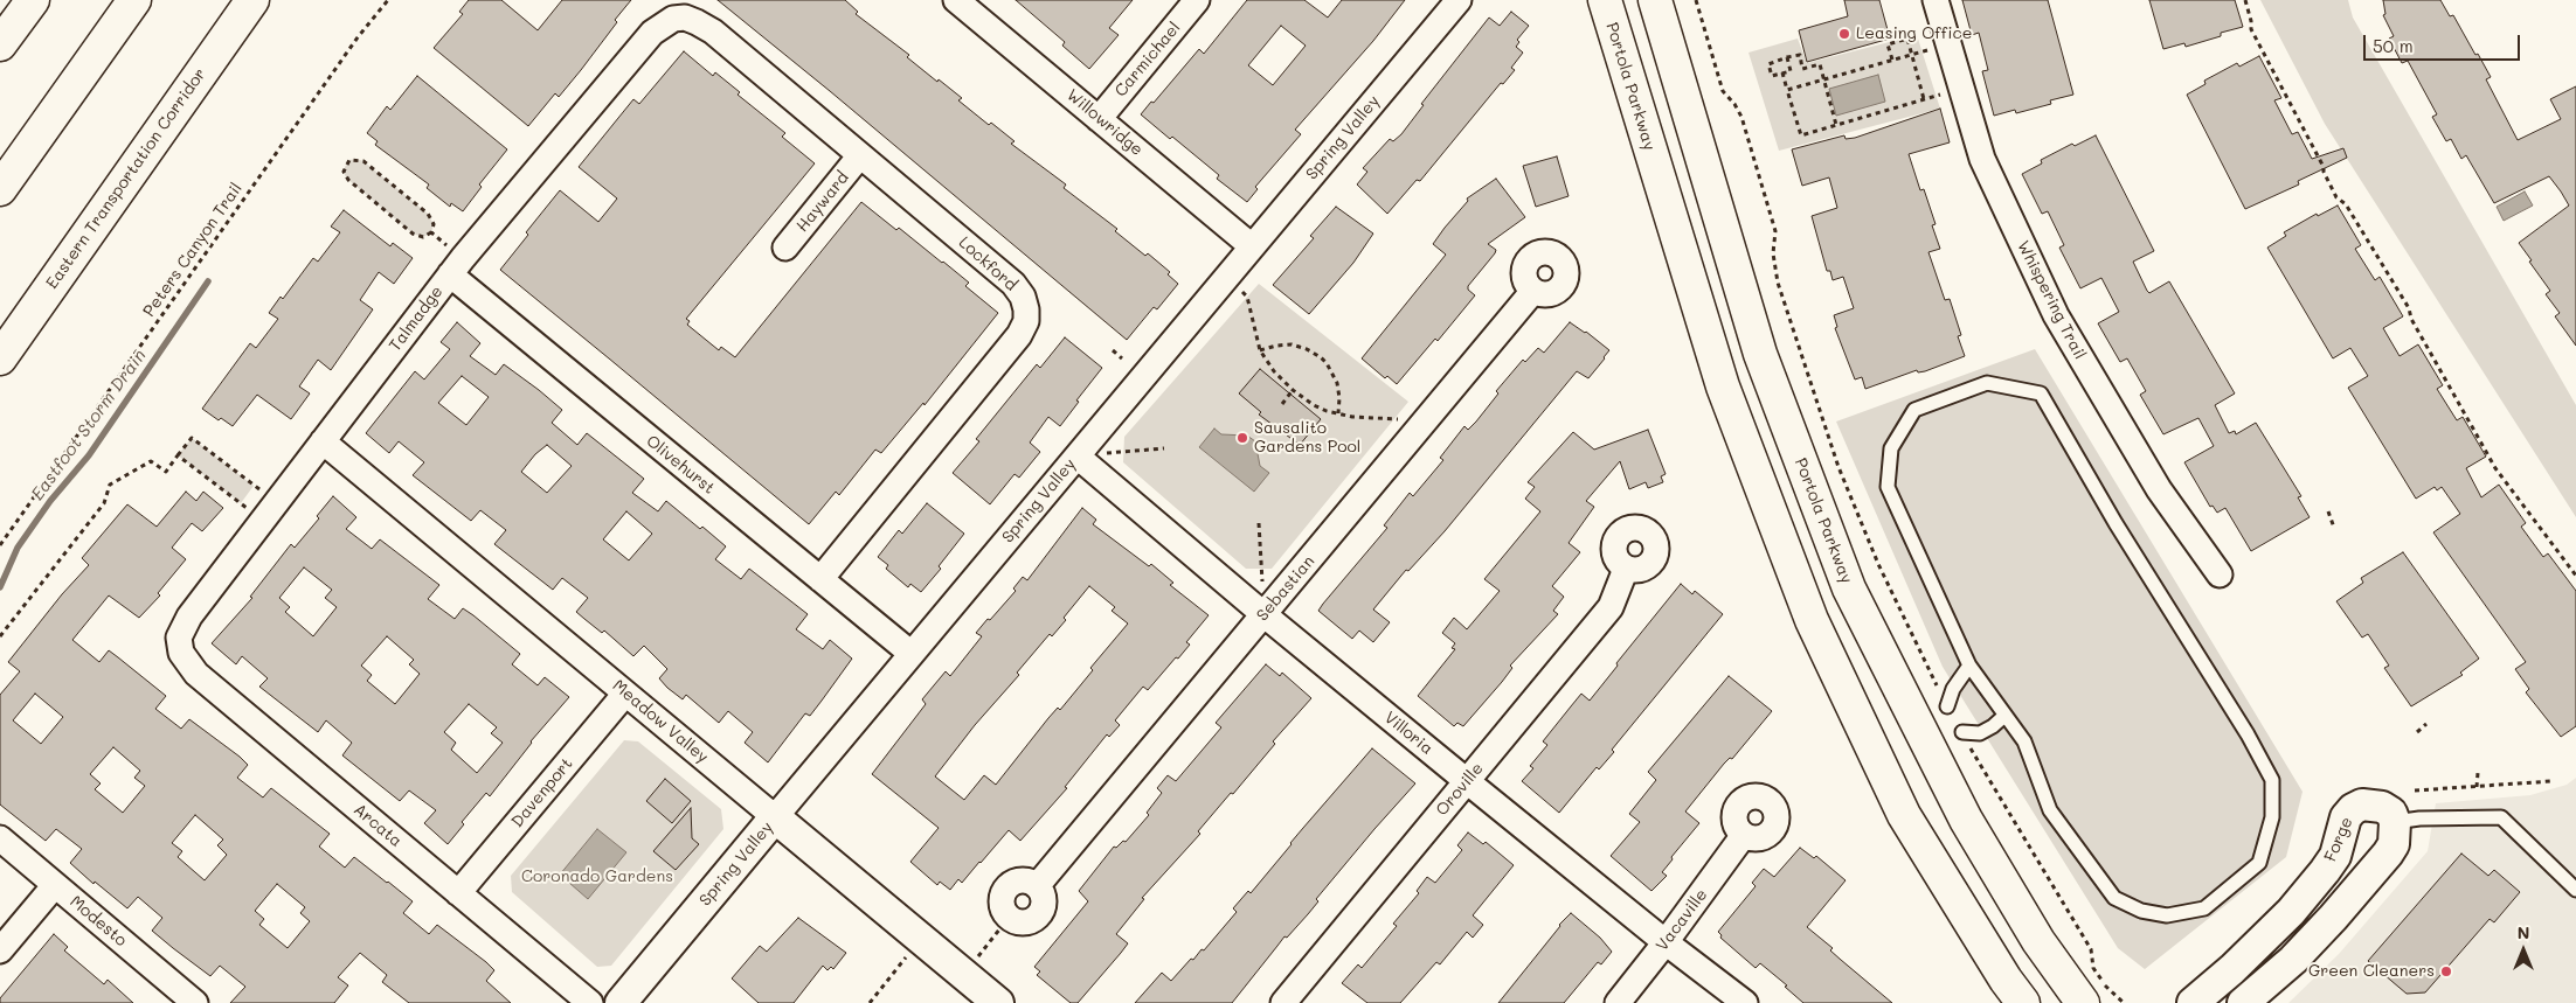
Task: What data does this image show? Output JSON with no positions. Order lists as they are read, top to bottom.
{
  "streets": {
    "main road": ["Portola Parkway", "Eastern Transportation Corridor"],
    "street": [
      "Carmichael",
      "Willowridge",
      "Spring Valley",
      "Hayward",
      "Lockford",
      "Whispering Trail",
      "Talmadge",
      "Olivehurst",
      "Sebastian",
      "Meadow Valley",
      "Villoria",
      "Oroville",
      "Davenport",
      "Arcata",
      "Forge",
      "Vacaville",
      "Modesto"
    ],
    "path": ["Peters Canyon Trail"]
  },
  "crossings": [
    ["Carmichael", "Willowridge"],
    ["Willowridge", "Spring Valley"],
    ["Spring Valley", "Olivehurst"],
    ["Spring Valley", "Meadow Valley"],
    ["Spring Valley", "Villoria"],
    ["Hayward", "Lockford"],
    ["Lockford", "Talmadge"],
    ["Lockford", "Olivehurst"],
    ["Talmadge", "Olivehurst"],
    ["Talmadge", "Meadow Valley"],
    ["Talmadge", "Arcata"],
    ["Sebastian", "Villoria"],
    ["Meadow Valley", "Davenport"],
    ["Villoria", "Oroville"],
    ["Villoria", "Vacaville"],
    ["Davenport", "Arcata"]
  ],
  "water": ["Eastfoot Storm Drain"],
  "parks": ["Coronado Gardens"],
  "places": ["Leasing Office", "Sausalito Gardens Pool", "Green Cleaners"],
  "scale_bar": "50 m",
  "north": "top"
}
